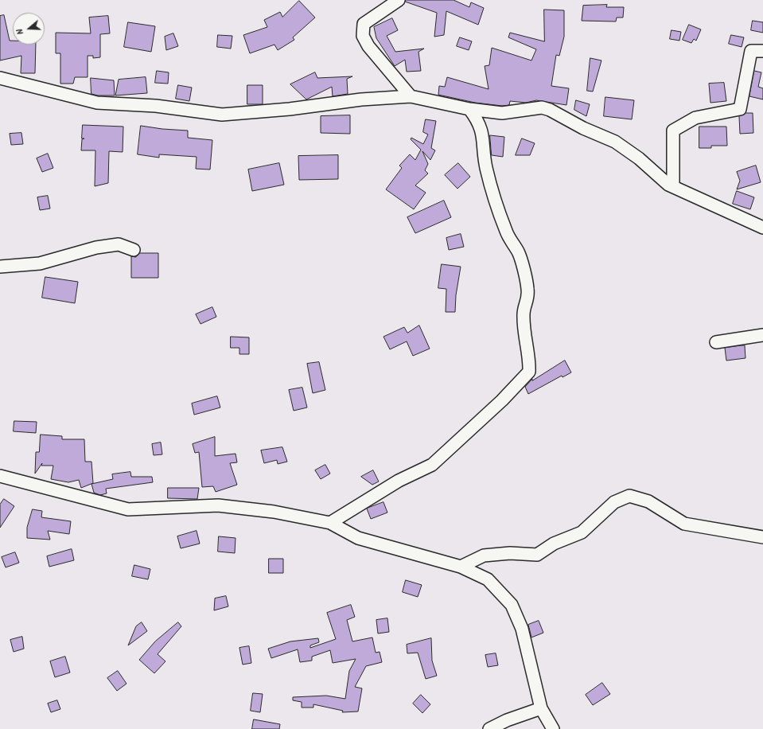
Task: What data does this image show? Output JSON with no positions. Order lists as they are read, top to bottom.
{
  "north": "left"
}
